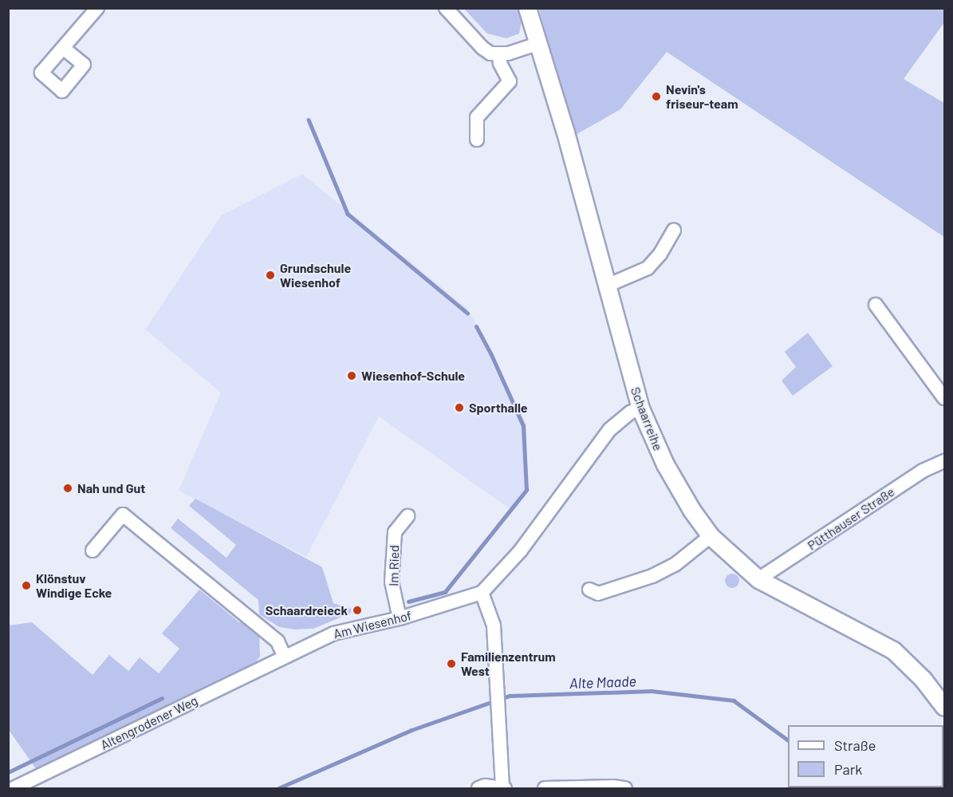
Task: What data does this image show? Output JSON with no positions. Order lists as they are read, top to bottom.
{
  "streets": {
    "main road": ["Schaarreihe"],
    "street": [
      "Pütthauser Straße",
      "Im Ried",
      "Am Wiesenhof",
      "Altengrodener Weg"
    ]
  },
  "crossings": [
    ["Schaarreihe", "Pütthauser Straße"],
    ["Im Ried", "Am Wiesenhof"],
    ["Am Wiesenhof", "Altengrodener Weg"]
  ],
  "water": ["Alte Maade"],
  "places": [
    "Nevin's friseur-team",
    "Grundschule Wiesenhof",
    "Wiesenhof-Schule",
    "Sporthalle",
    "Nah und Gut",
    "Klönstuv Windige Ecke",
    "Schaardreieck",
    "Familienzentrum West"
  ],
  "legend": ["Straße", "Park"]
}
